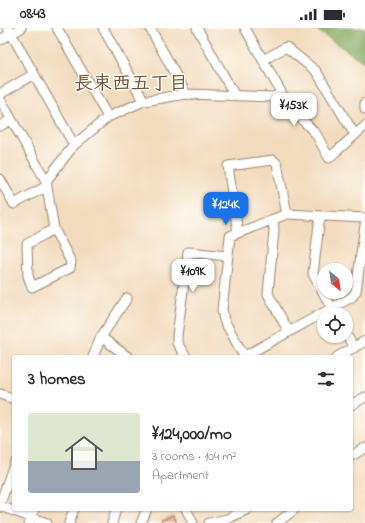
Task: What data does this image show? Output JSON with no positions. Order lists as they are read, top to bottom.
{
  "districts": ["長束西五丁目"],
  "north": "bottom right",
  "page": {
    "status": "08:43",
    "price": ["¥153K", "¥124K", "¥109K"],
    "heading": "3 homes",
    "list": [
      {
        "name": "¥124,000/mo",
        "note": "3 rooms · 104 m² · Apartment"
      }
    ]
  }
}
